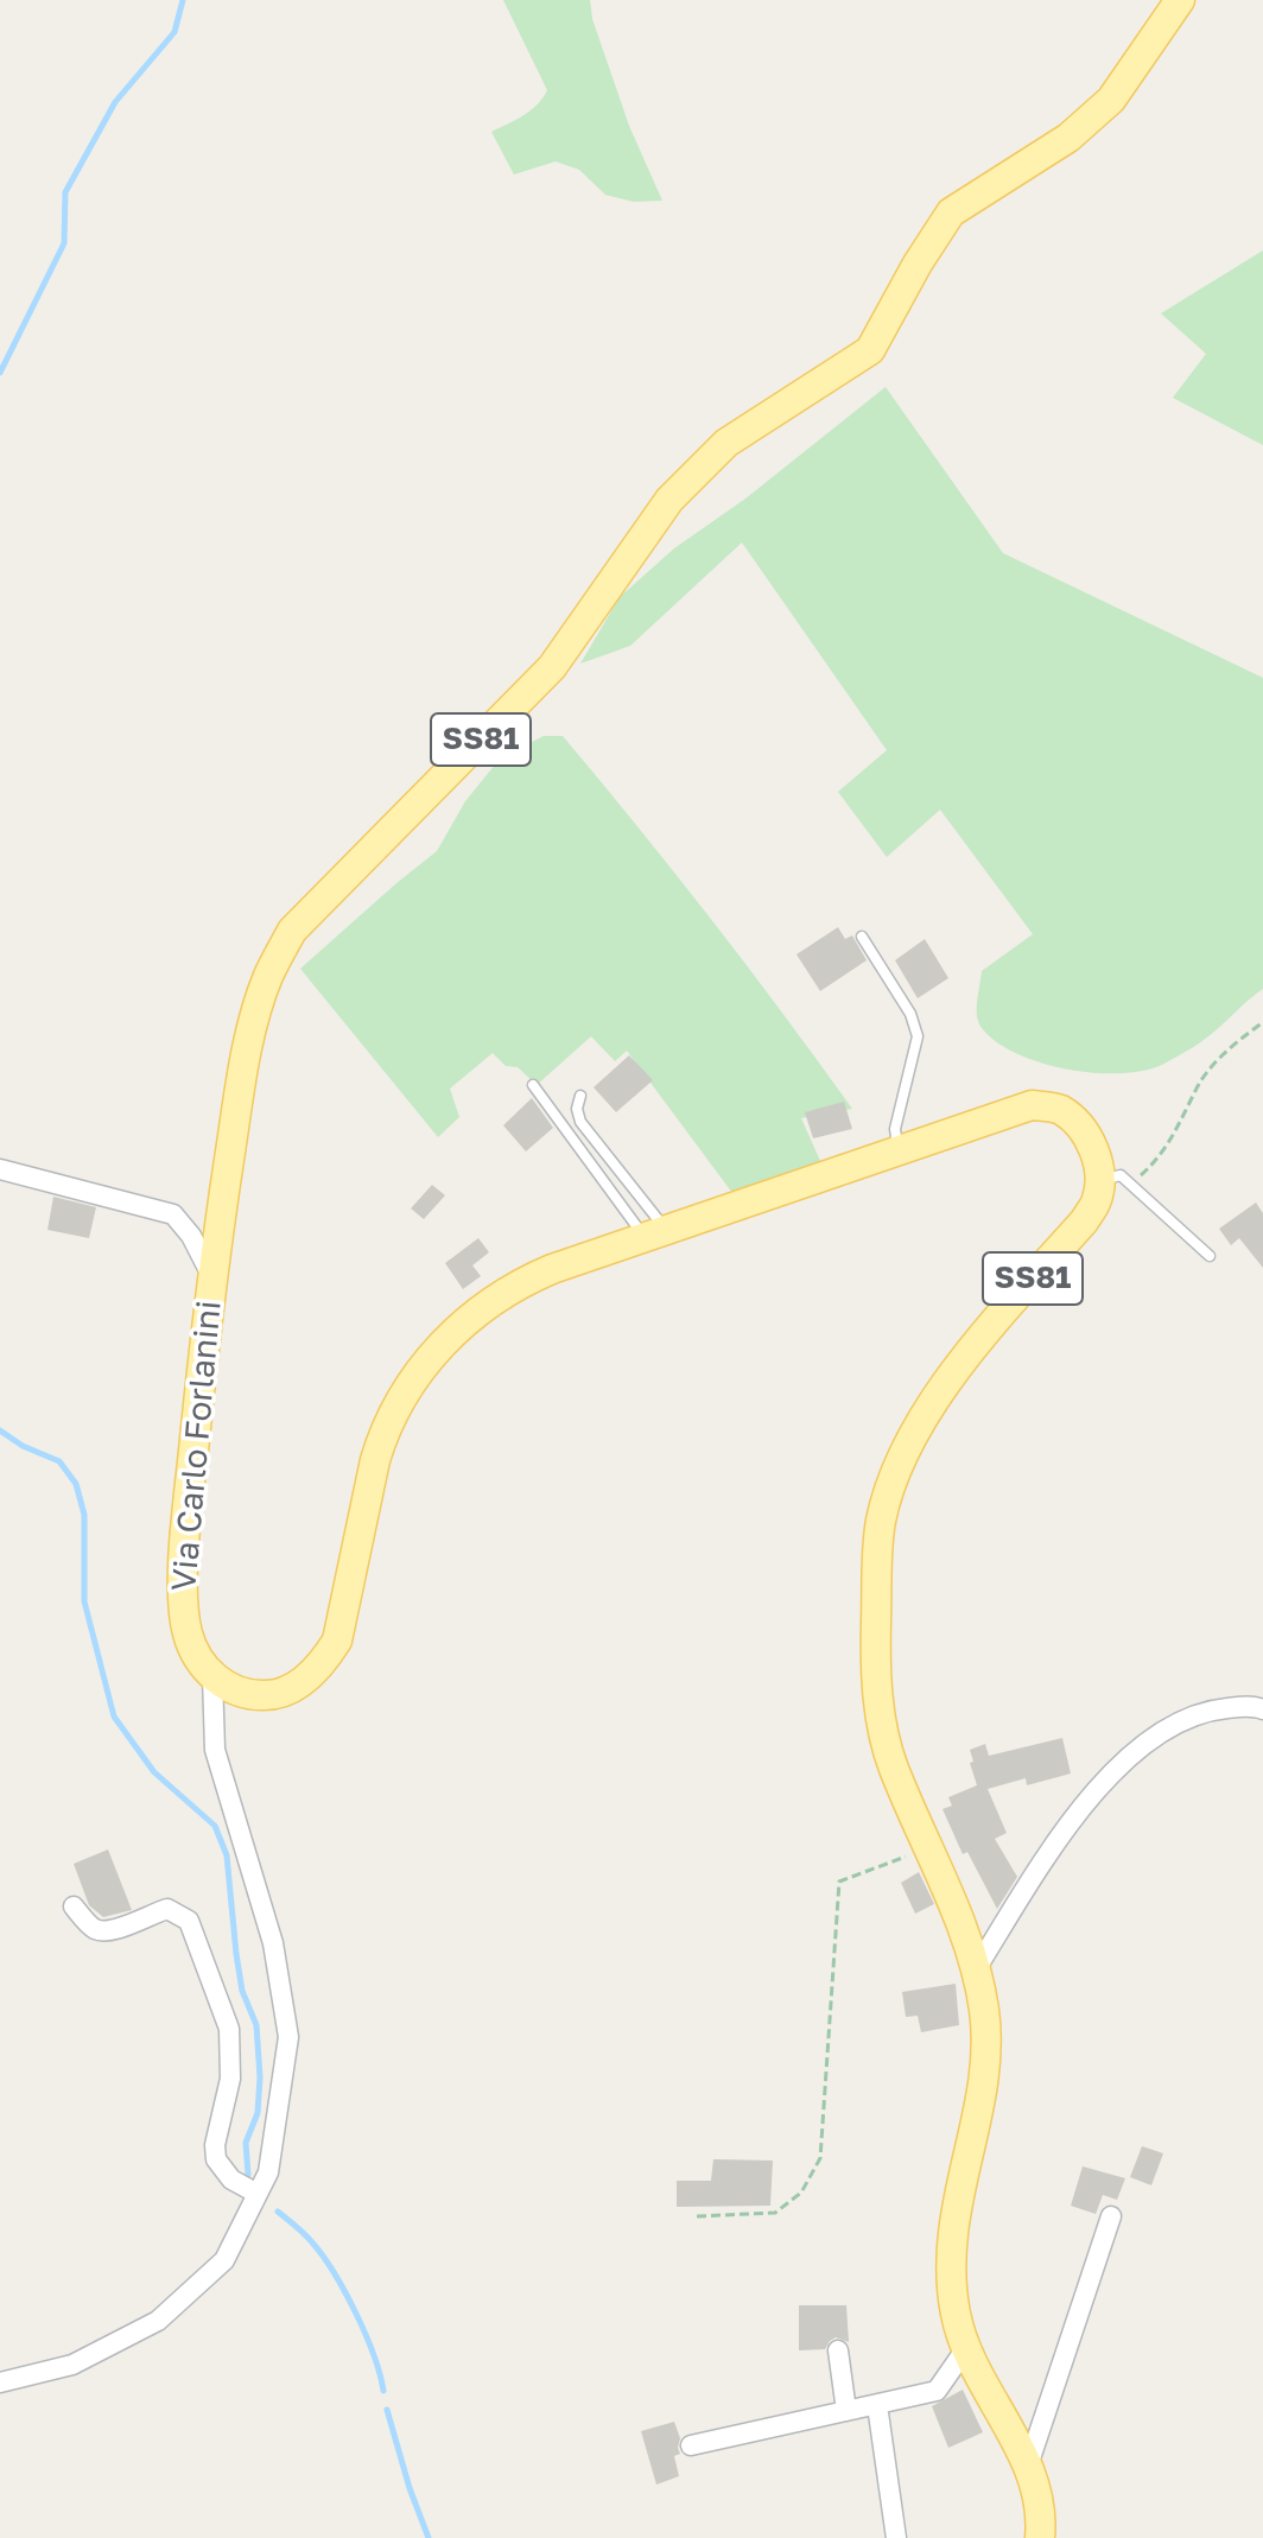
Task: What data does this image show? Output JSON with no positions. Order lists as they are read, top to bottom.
{
  "streets": {
    "main road": ["SS81", "Via Carlo Forlanini"]
  }
}
